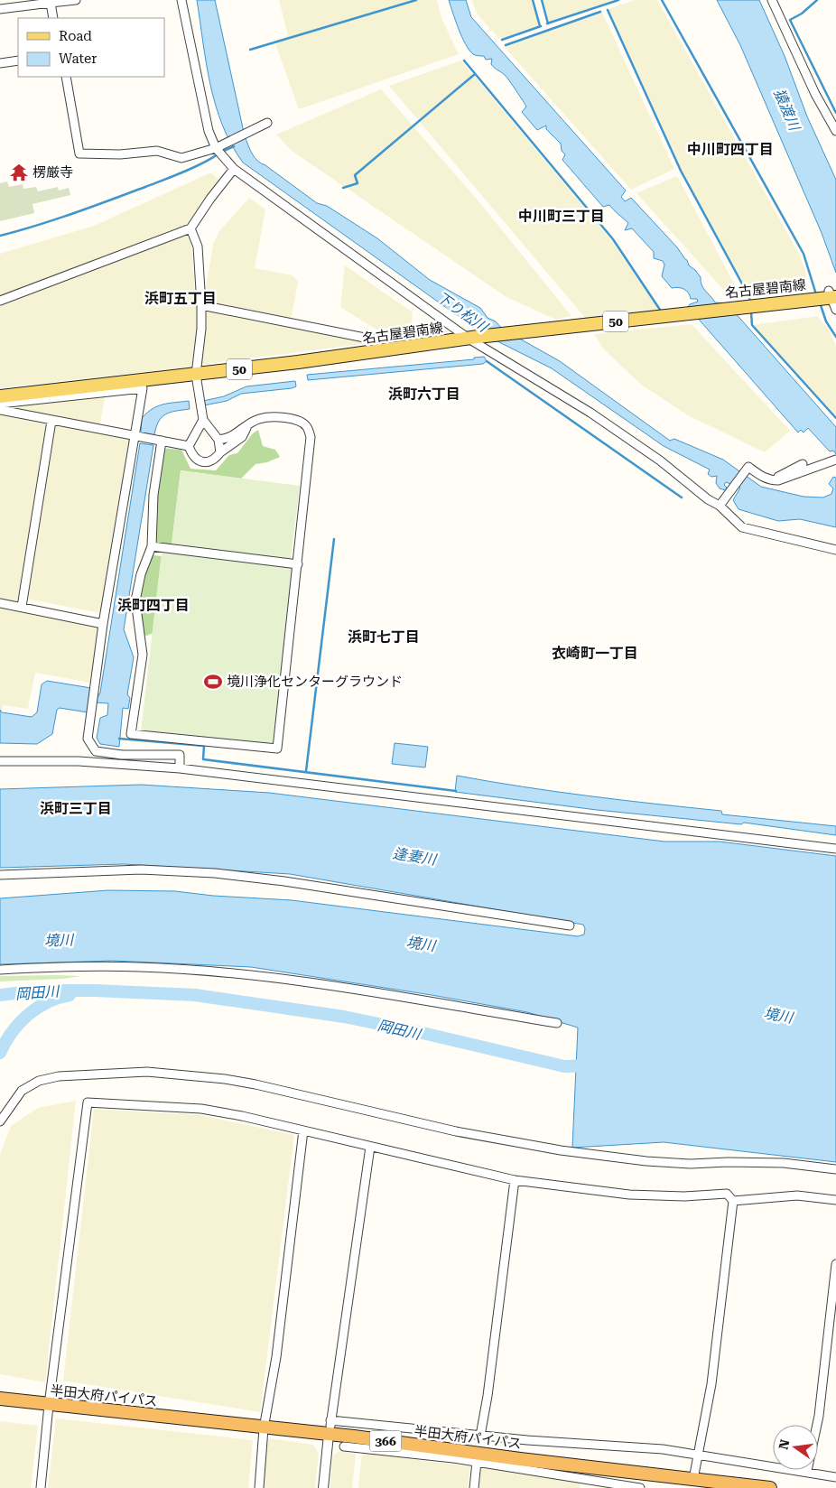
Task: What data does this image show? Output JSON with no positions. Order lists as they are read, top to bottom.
{
  "streets": {
    "highway": ["半田大府パイパス", "366"],
    "main road": ["名古屋碧南線", "50"]
  },
  "districts": [
    "中川町四丁目",
    "中川町三丁目",
    "浜町五丁目",
    "浜町六丁目",
    "浜町四丁目",
    "浜町七丁目",
    "衣崎町一丁目",
    "浜町三丁目"
  ],
  "water": [
    "猿渡川",
    "下り松川",
    "逢妻川",
    "境川",
    "岡田川"
  ],
  "places": {
    "temple": ["楞厳寺"],
    "sports": ["境川浄化センターグラウンド"]
  },
  "legend": ["Road", "Water"],
  "north": "left"
}
